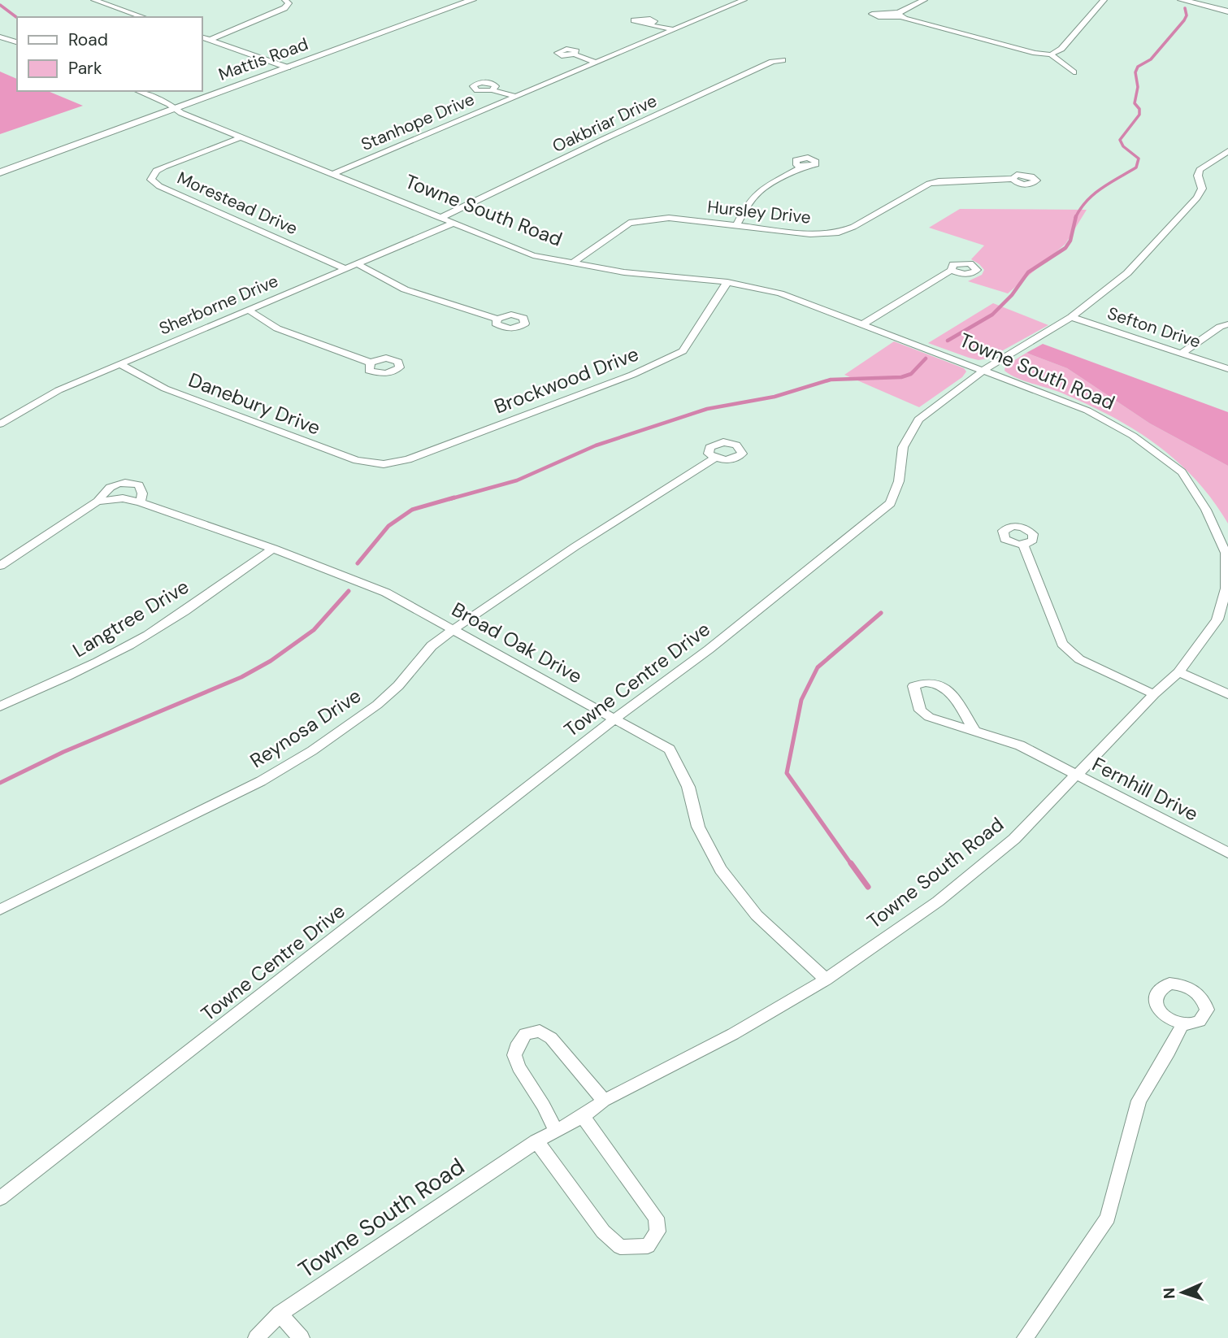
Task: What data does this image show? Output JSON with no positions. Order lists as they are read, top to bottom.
{
  "streets": {
    "main road": ["Mattis Road"],
    "street": [
      "Stanhope Drive",
      "Oakbriar Drive",
      "Morestead Drive",
      "Towne South Road",
      "Hursley Drive",
      "Sherborne Drive",
      "Sefton Drive",
      "Brockwood Drive",
      "Danebury Drive",
      "Langtree Drive",
      "Broad Oak Drive",
      "Towne Centre Drive",
      "Reynosa Drive",
      "Fernhill Drive"
    ]
  },
  "crossings": [
    ["Mattis Road", "Towne South Road"],
    ["Stanhope Drive", "Towne South Road"],
    ["Oakbriar Drive", "Towne South Road"],
    ["Morestead Drive", "Towne South Road"],
    ["Morestead Drive", "Sherborne Drive"],
    ["Towne South Road", "Hursley Drive"],
    ["Towne South Road", "Sherborne Drive"],
    ["Towne South Road", "Brockwood Drive"],
    ["Towne South Road", "Broad Oak Drive"],
    ["Towne South Road", "Towne Centre Drive"],
    ["Towne South Road", "Fernhill Drive"],
    ["Sherborne Drive", "Danebury Drive"],
    ["Sefton Drive", "Towne Centre Drive"],
    ["Brockwood Drive", "Danebury Drive"],
    ["Langtree Drive", "Broad Oak Drive"],
    ["Broad Oak Drive", "Towne Centre Drive"],
    ["Broad Oak Drive", "Reynosa Drive"]
  ],
  "legend": ["Road", "Park"],
  "north": "left"
}
